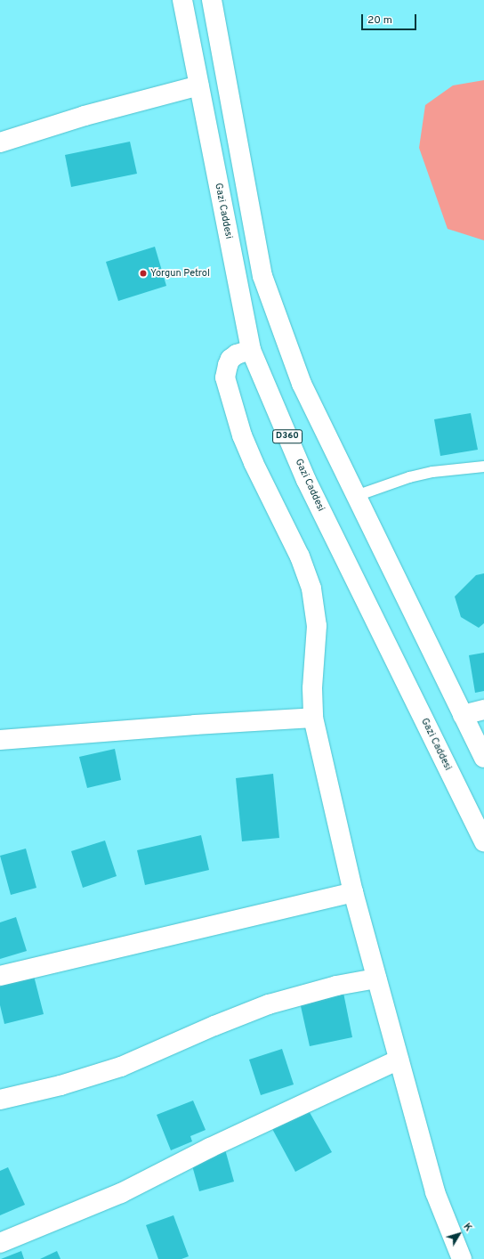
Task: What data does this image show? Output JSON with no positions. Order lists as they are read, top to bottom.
{
  "streets": {
    "main road": ["Gazi Caddesi", "D360"]
  },
  "places": ["Yorgun Petrol"],
  "scale_bar": "20 m",
  "north": "top right"
}
